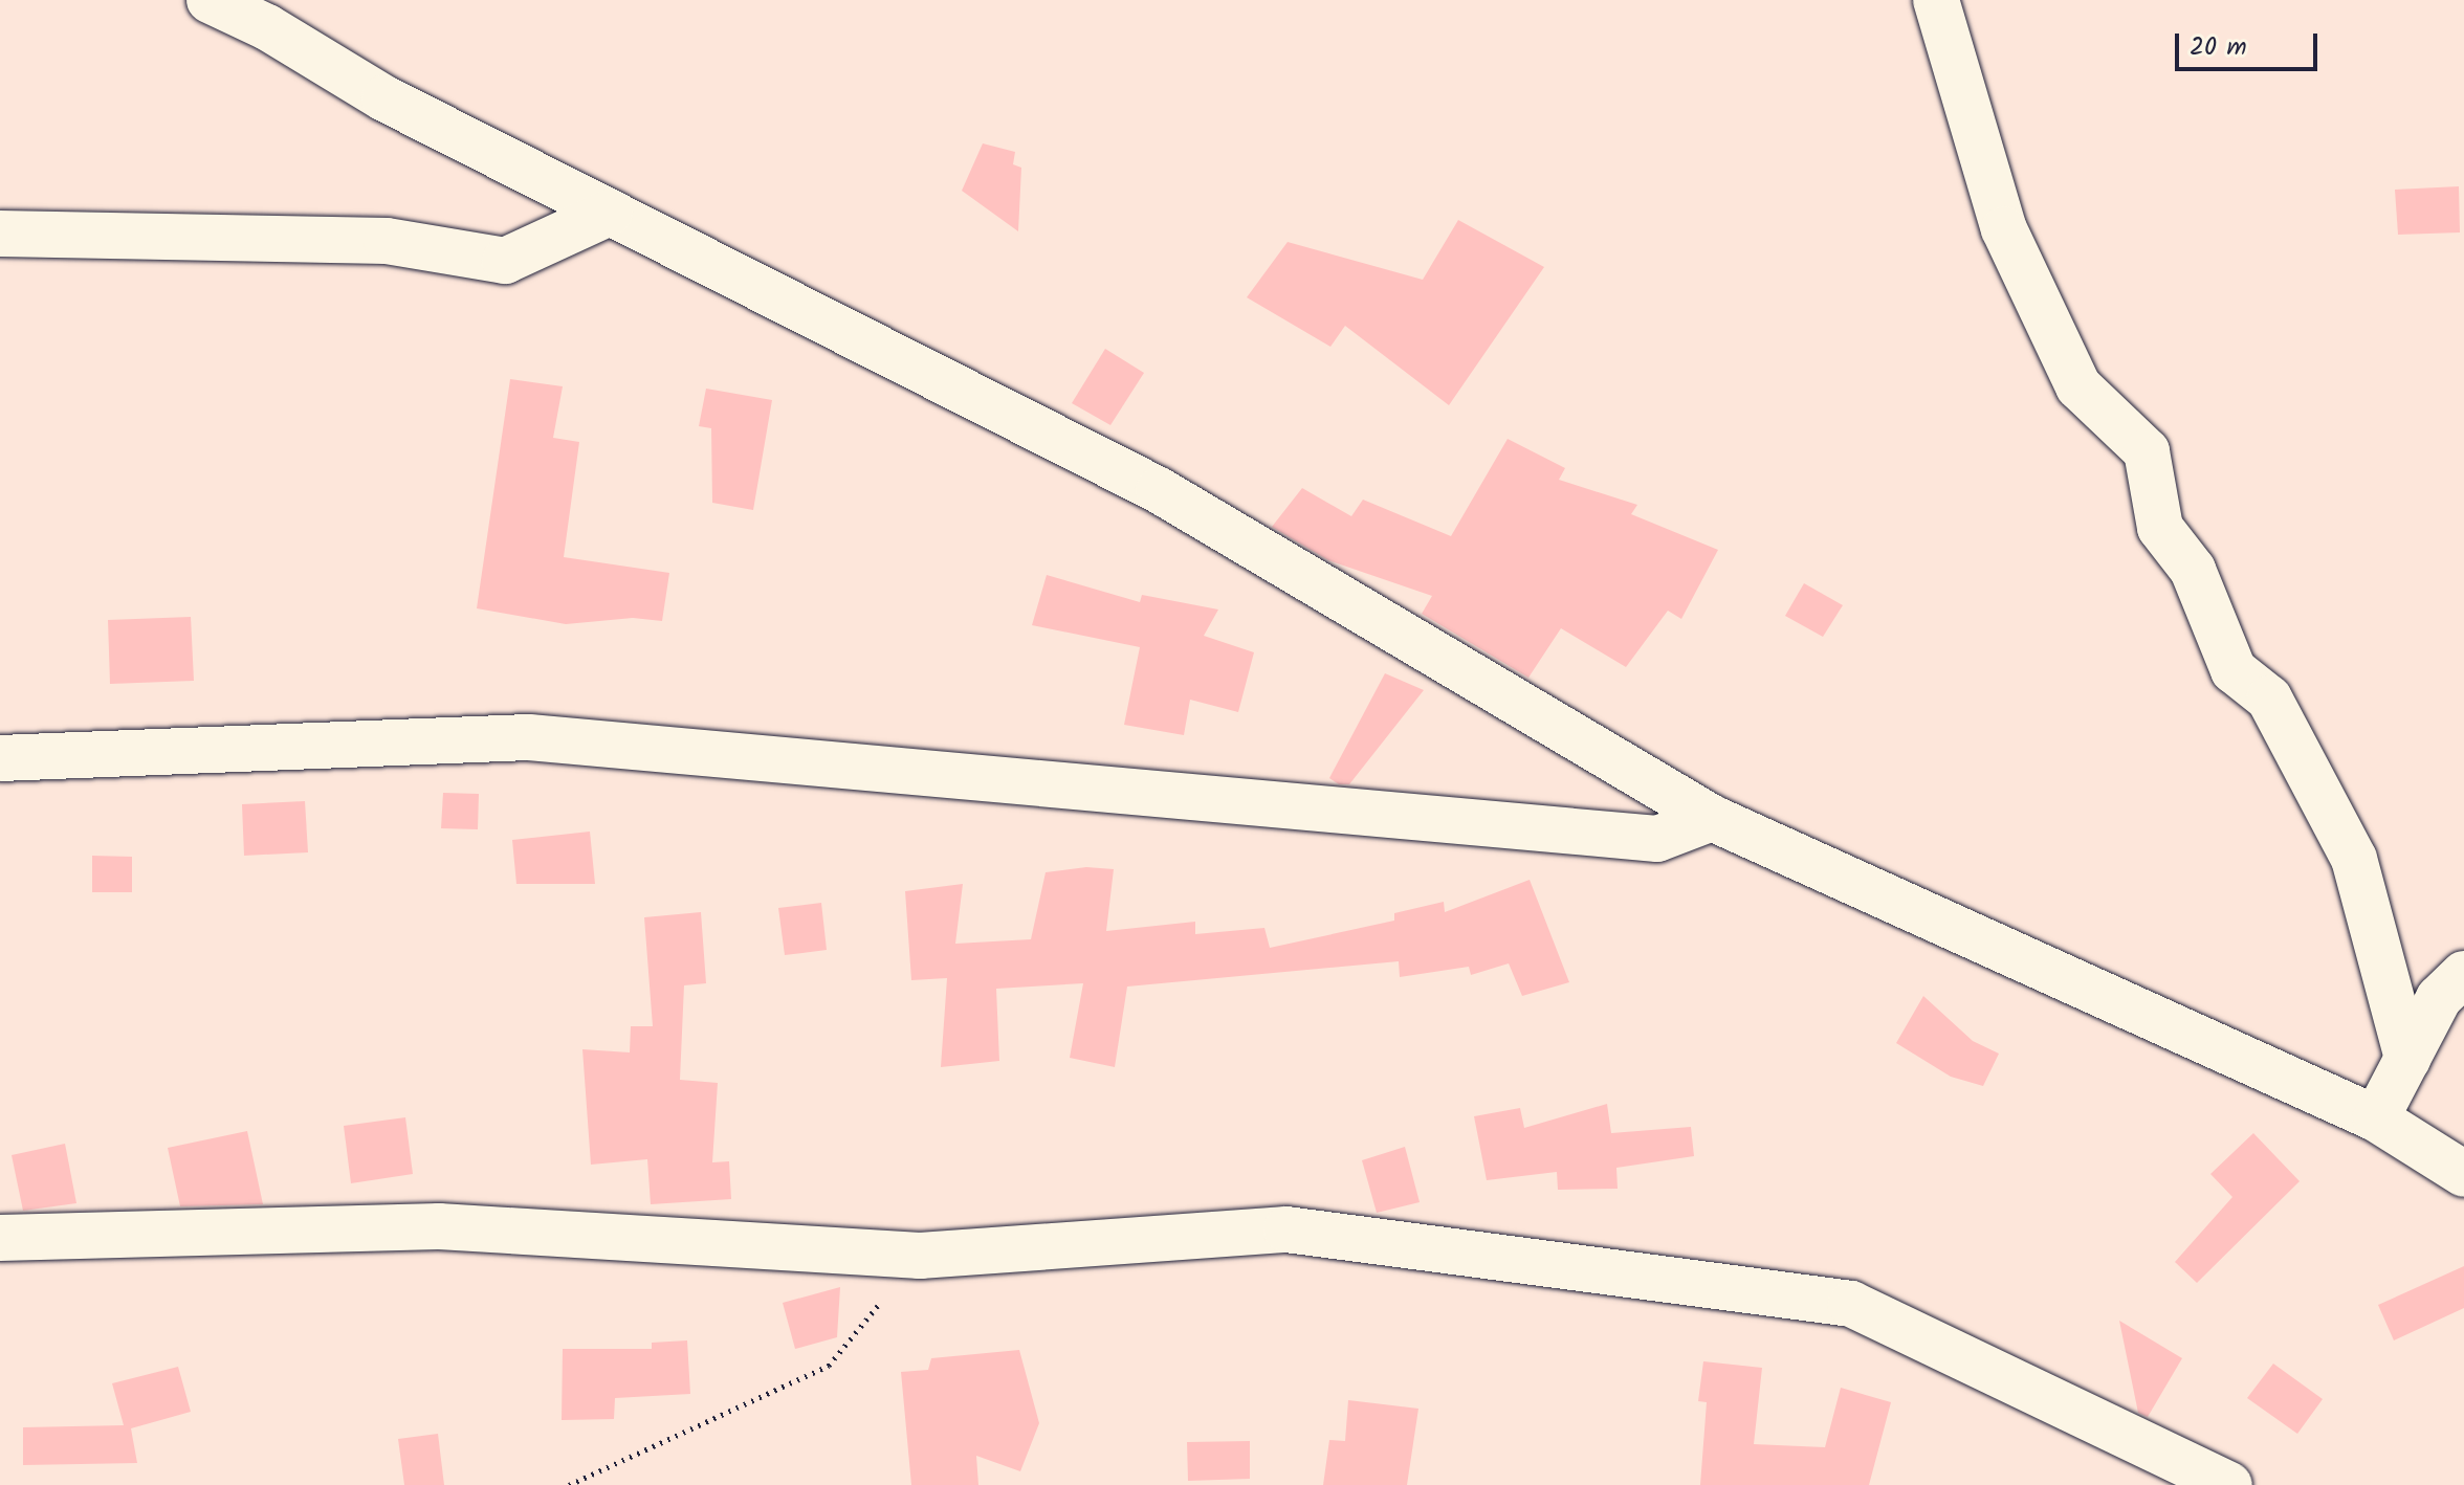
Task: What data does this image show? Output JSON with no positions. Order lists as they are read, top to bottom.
{
  "scale_bar": "20 m"
}
